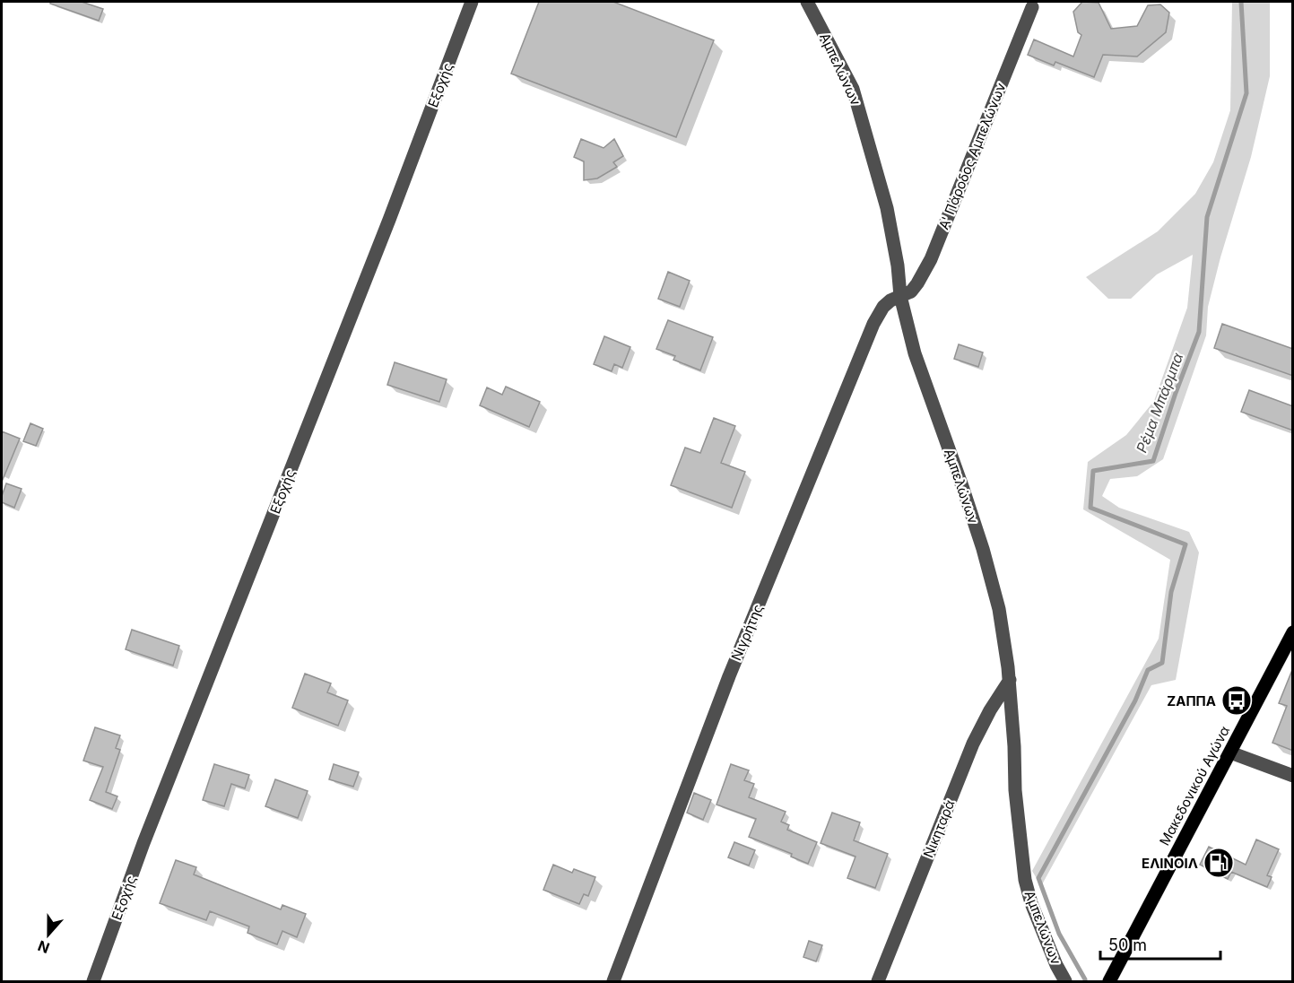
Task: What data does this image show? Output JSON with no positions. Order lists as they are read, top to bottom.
{
  "streets": {
    "main road": ["Μακεδονικού Αγώνα"],
    "street": [
      "Αμπελώνων",
      "Εξοχής",
      "Α' Πάροδος Αμπελώνων",
      "Νιγρήτης",
      "Νικηταρά"
    ]
  },
  "crossings": [
    ["Αμπελώνων", "Α' Πάροδος Αμπελώνων"],
    ["Αμπελώνων", "Νιγρήτης"],
    ["Αμπελώνων", "Νικηταρά"],
    ["Α' Πάροδος Αμπελώνων", "Νιγρήτης"]
  ],
  "water": ["Ρέμα Μπάρμπα"],
  "places": {
    "bus stop": ["ΖΑΠΠΑ"],
    "fuel station": ["ΕΛΙΝΟΙΛ"]
  },
  "scale_bar": "50 m",
  "north": "bottom"
}
